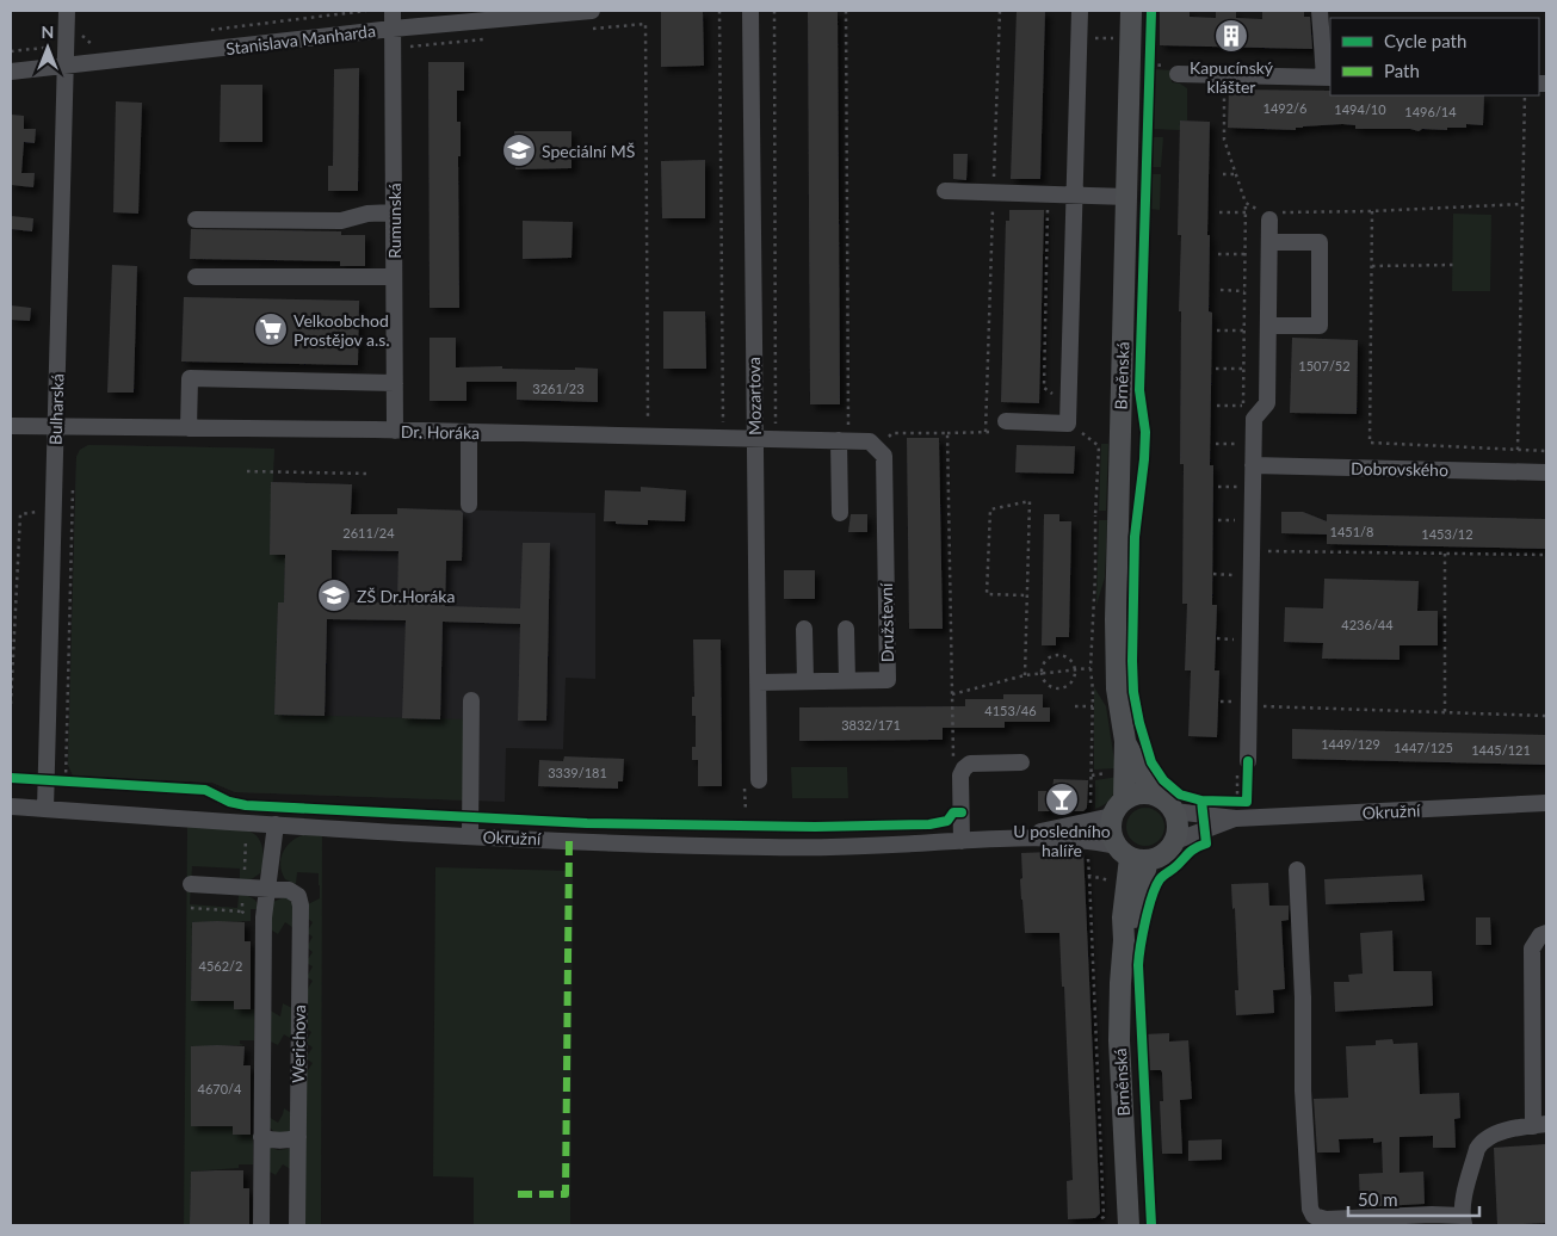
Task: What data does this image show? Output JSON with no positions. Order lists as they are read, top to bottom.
{
  "streets": {
    "main road": ["Brněnská"],
    "street": [
      "Stanislava Manharda",
      "Rumunská",
      "Mozartova",
      "Bulharská",
      "Dr. Horáka",
      "Dobrovského",
      "Družstevní",
      "Okružní",
      "Werichova"
    ]
  },
  "crossings": [
    ["Stanislava Manharda", "Rumunská"],
    ["Stanislava Manharda", "Bulharská"],
    ["Rumunská", "Dr. Horáka"],
    ["Brněnská", "Okružní"],
    ["Mozartova", "Dr. Horáka"],
    ["Mozartova", "Družstevní"],
    ["Bulharská", "Dr. Horáka"],
    ["Bulharská", "Okružní"],
    ["Dr. Horáka", "Družstevní"]
  ],
  "places": {
    "building": ["Kapucínský klášter"],
    "school or university": ["Speciální MŠ", "ZŠ Dr.Horáka"],
    "supermarket": ["Velkoobchod Prostějov a.s."],
    "bar": ["U posledního halíře"]
  },
  "house_numbers": [
    "1492/6",
    "1494/10",
    "1496/14",
    "1507/52",
    "3261/23",
    "1451/8",
    "2611/24",
    "1453/12",
    "4236/44",
    "4153/46",
    "3832/171",
    "1449/129",
    "1447/125",
    "1445/121",
    "3339/181",
    "4562/2",
    "4670/4"
  ],
  "legend": ["Cycle path", "Path"],
  "scale_bar": "50 m",
  "north": "top"
}
